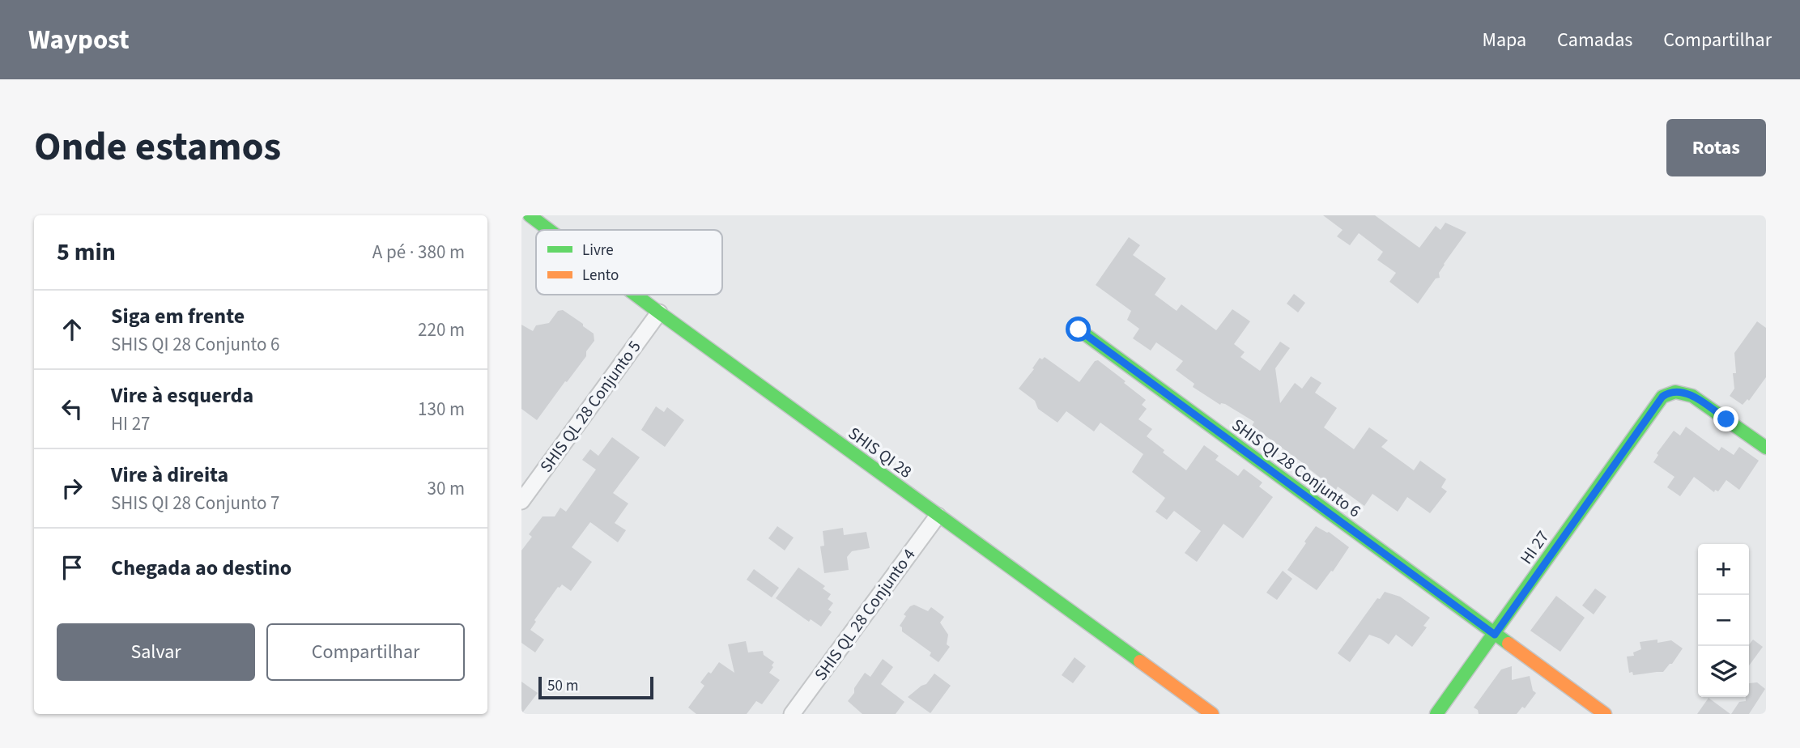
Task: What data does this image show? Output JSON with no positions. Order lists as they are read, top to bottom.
{
  "streets": {
    "street": [
      "SHIS QL 28 Conjunto 5",
      "SHIS QI 28",
      "SHIS QI 28 Conjunto 6",
      "HI 27",
      "SHIS QL 28 Conjunto 4"
    ]
  },
  "crossings": [
    ["SHIS QL 28 Conjunto 5", "SHIS QI 28"],
    ["SHIS QI 28", "SHIS QL 28 Conjunto 4"],
    ["SHIS QI 28 Conjunto 6", "HI 27"]
  ],
  "legend": ["Livre", "Lento"],
  "scale_bar": "50 m",
  "page": {
    "header": "Waypost",
    "nav": ["Mapa", "Camadas", "Compartilhar"],
    "title": "Onde estamos",
    "buttons": [
      "Rotas",
      ["Salvar", "Compartilhar"]
    ],
    "heading": ["5 min", "A pé · 380 m"],
    "list": [
      ["Siga em frente", "SHIS QI 28 Conjunto 6", "220 m"],
      ["Vire à esquerda", "HI 27", "130 m"],
      ["Vire à direita", "SHIS QI 28 Conjunto 7", "30 m"],
      "Chegada ao destino"
    ],
    "map_buttons": ["+", "−"],
    "scale": "50 m"
  }
}
